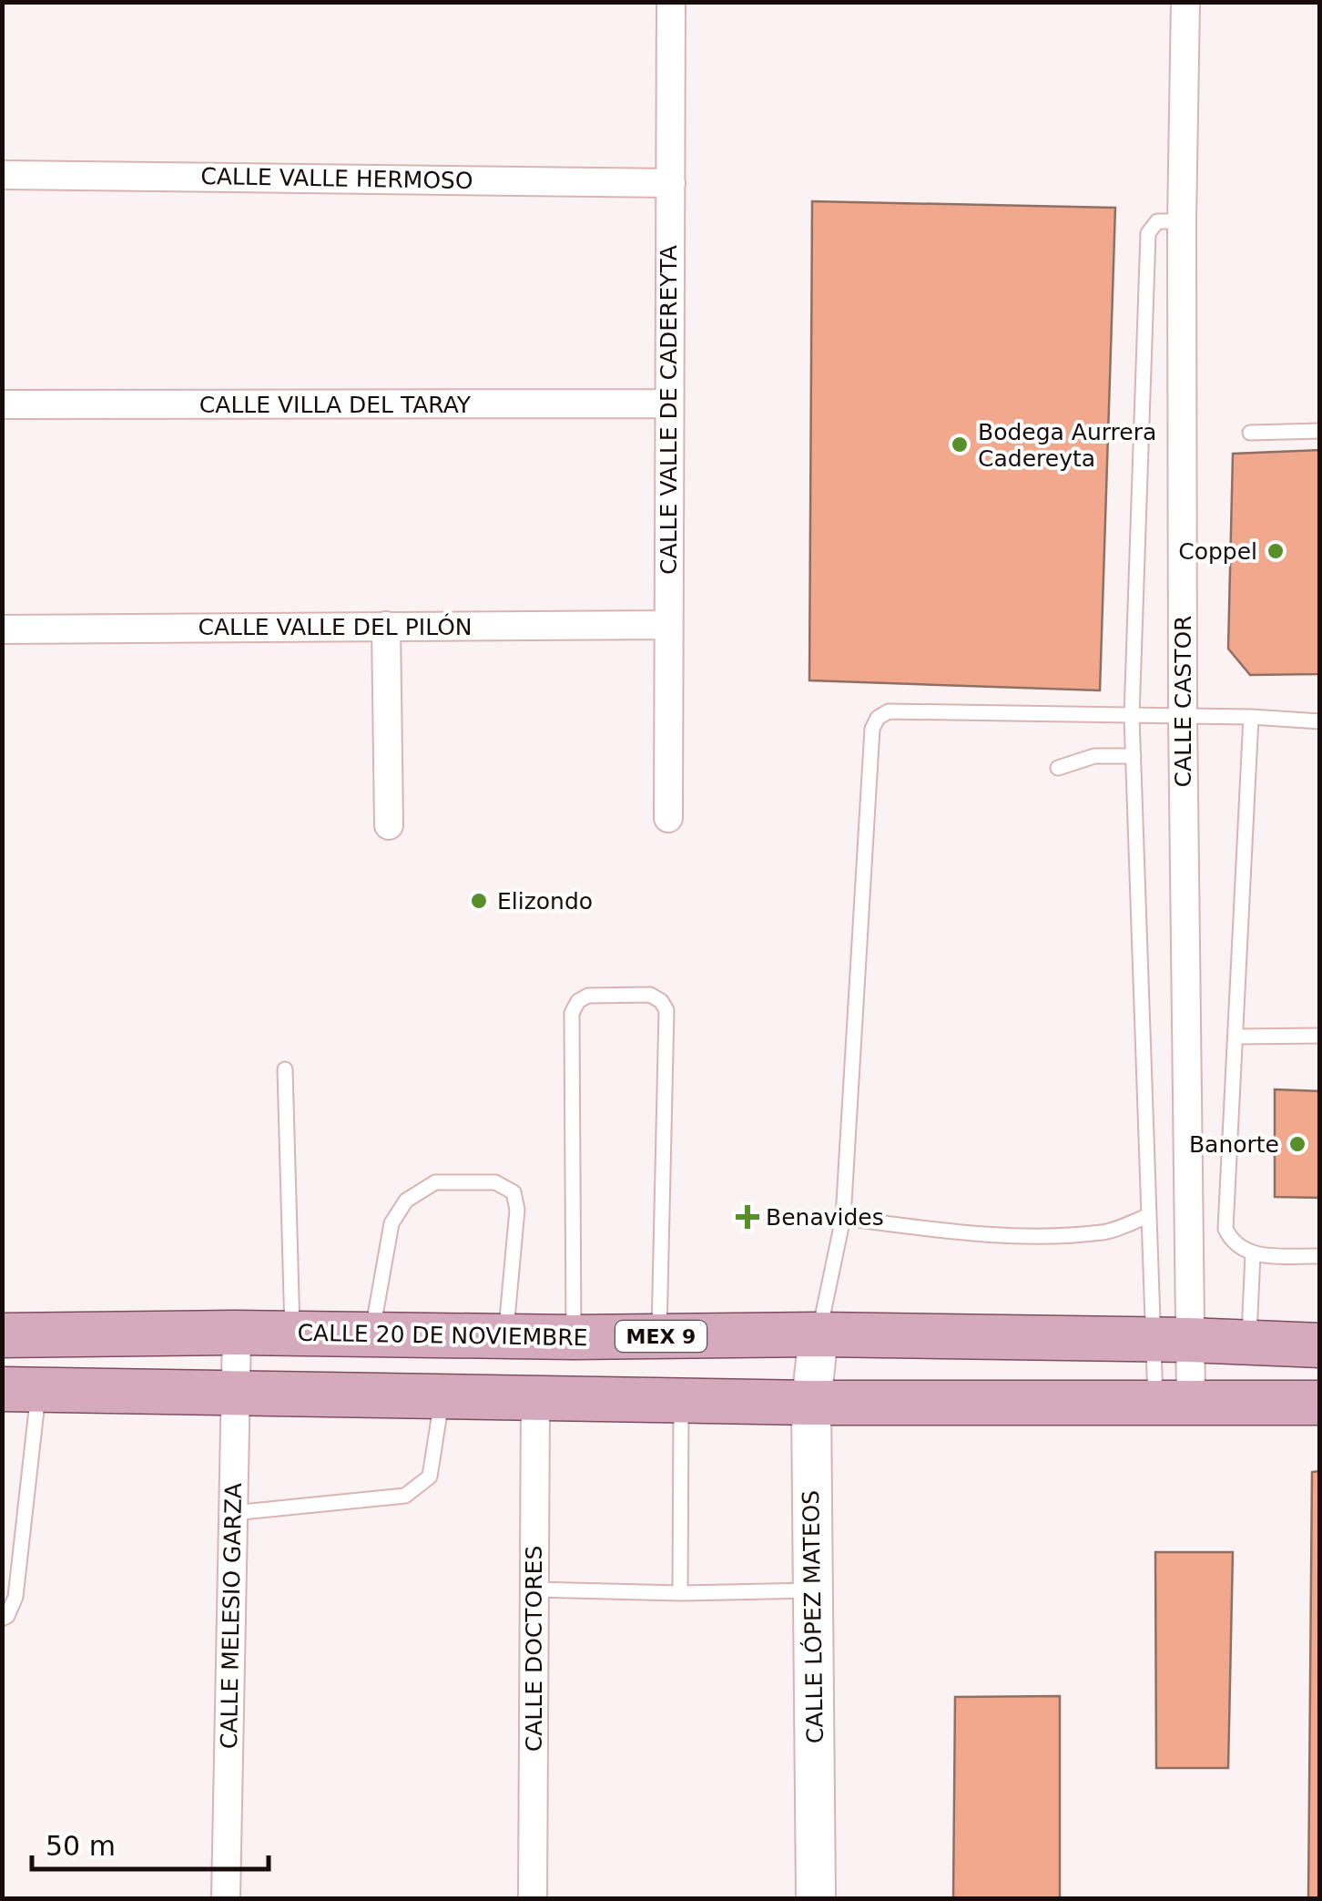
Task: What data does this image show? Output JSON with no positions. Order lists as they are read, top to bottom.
{
  "streets": {
    "main road": ["CALLE 20 DE NOVIEMBRE", "MEX 9"],
    "street": [
      "CALLE VALLE HERMOSO",
      "CALLE VILLA DEL TARAY",
      "CALLE VALLE DE CADEREYTA",
      "CALLE VALLE DEL PILÓN",
      "CALLE CASTOR",
      "CALLE MELESIO GARZA",
      "CALLE LÓPEZ MATEOS",
      "CALLE DOCTORES"
    ]
  },
  "crossings": [
    ["CALLE VALLE HERMOSO", "CALLE VALLE DE CADEREYTA"],
    ["CALLE VILLA DEL TARAY", "CALLE VALLE DE CADEREYTA"],
    ["CALLE VALLE DE CADEREYTA", "CALLE VALLE DEL PILÓN"],
    ["CALLE CASTOR", "CALLE 20 DE NOVIEMBRE"],
    ["CALLE 20 DE NOVIEMBRE", "CALLE MELESIO GARZA"],
    ["CALLE 20 DE NOVIEMBRE", "CALLE LÓPEZ MATEOS"]
  ],
  "places": {
    "other": [
      "Bodega Aurrera Cadereyta",
      "Coppel",
      "Elizondo",
      "Banorte"
    ],
    "health": ["Benavides"]
  },
  "scale_bar": "50 m"
}
